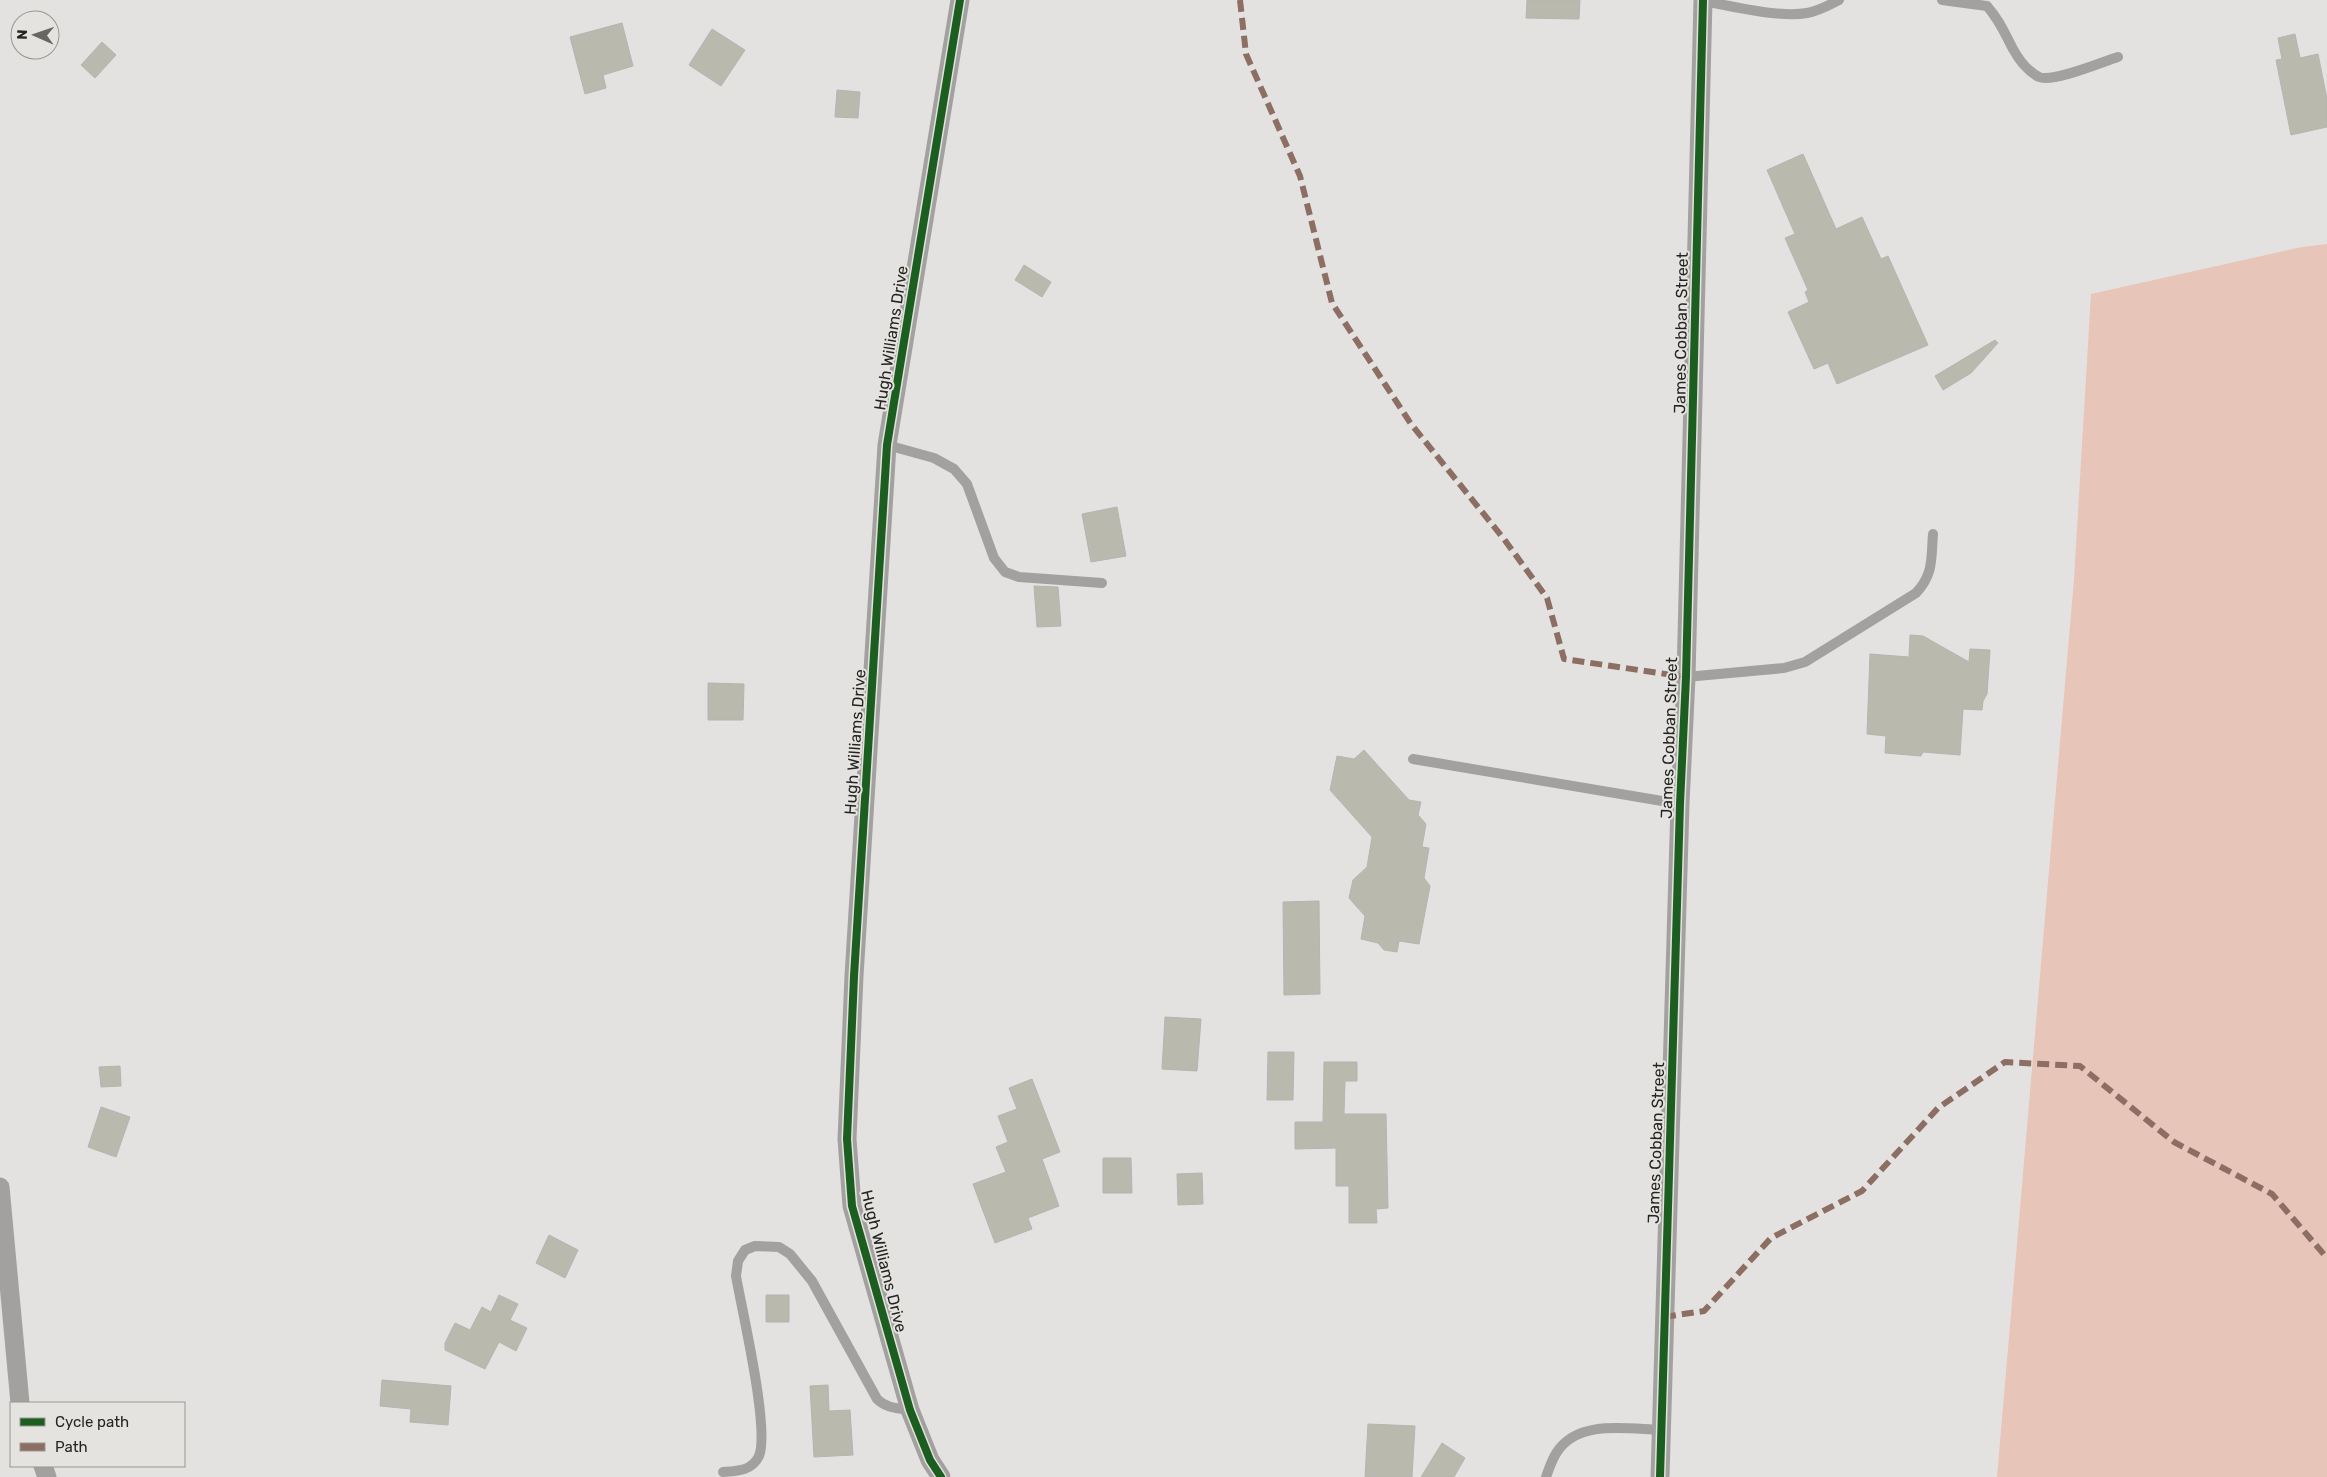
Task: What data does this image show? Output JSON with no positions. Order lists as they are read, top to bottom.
{
  "streets": {
    "street": ["James Cobban Street", "Hugh Williams Drive"]
  },
  "legend": ["Cycle path", "Path"],
  "north": "left"
}
